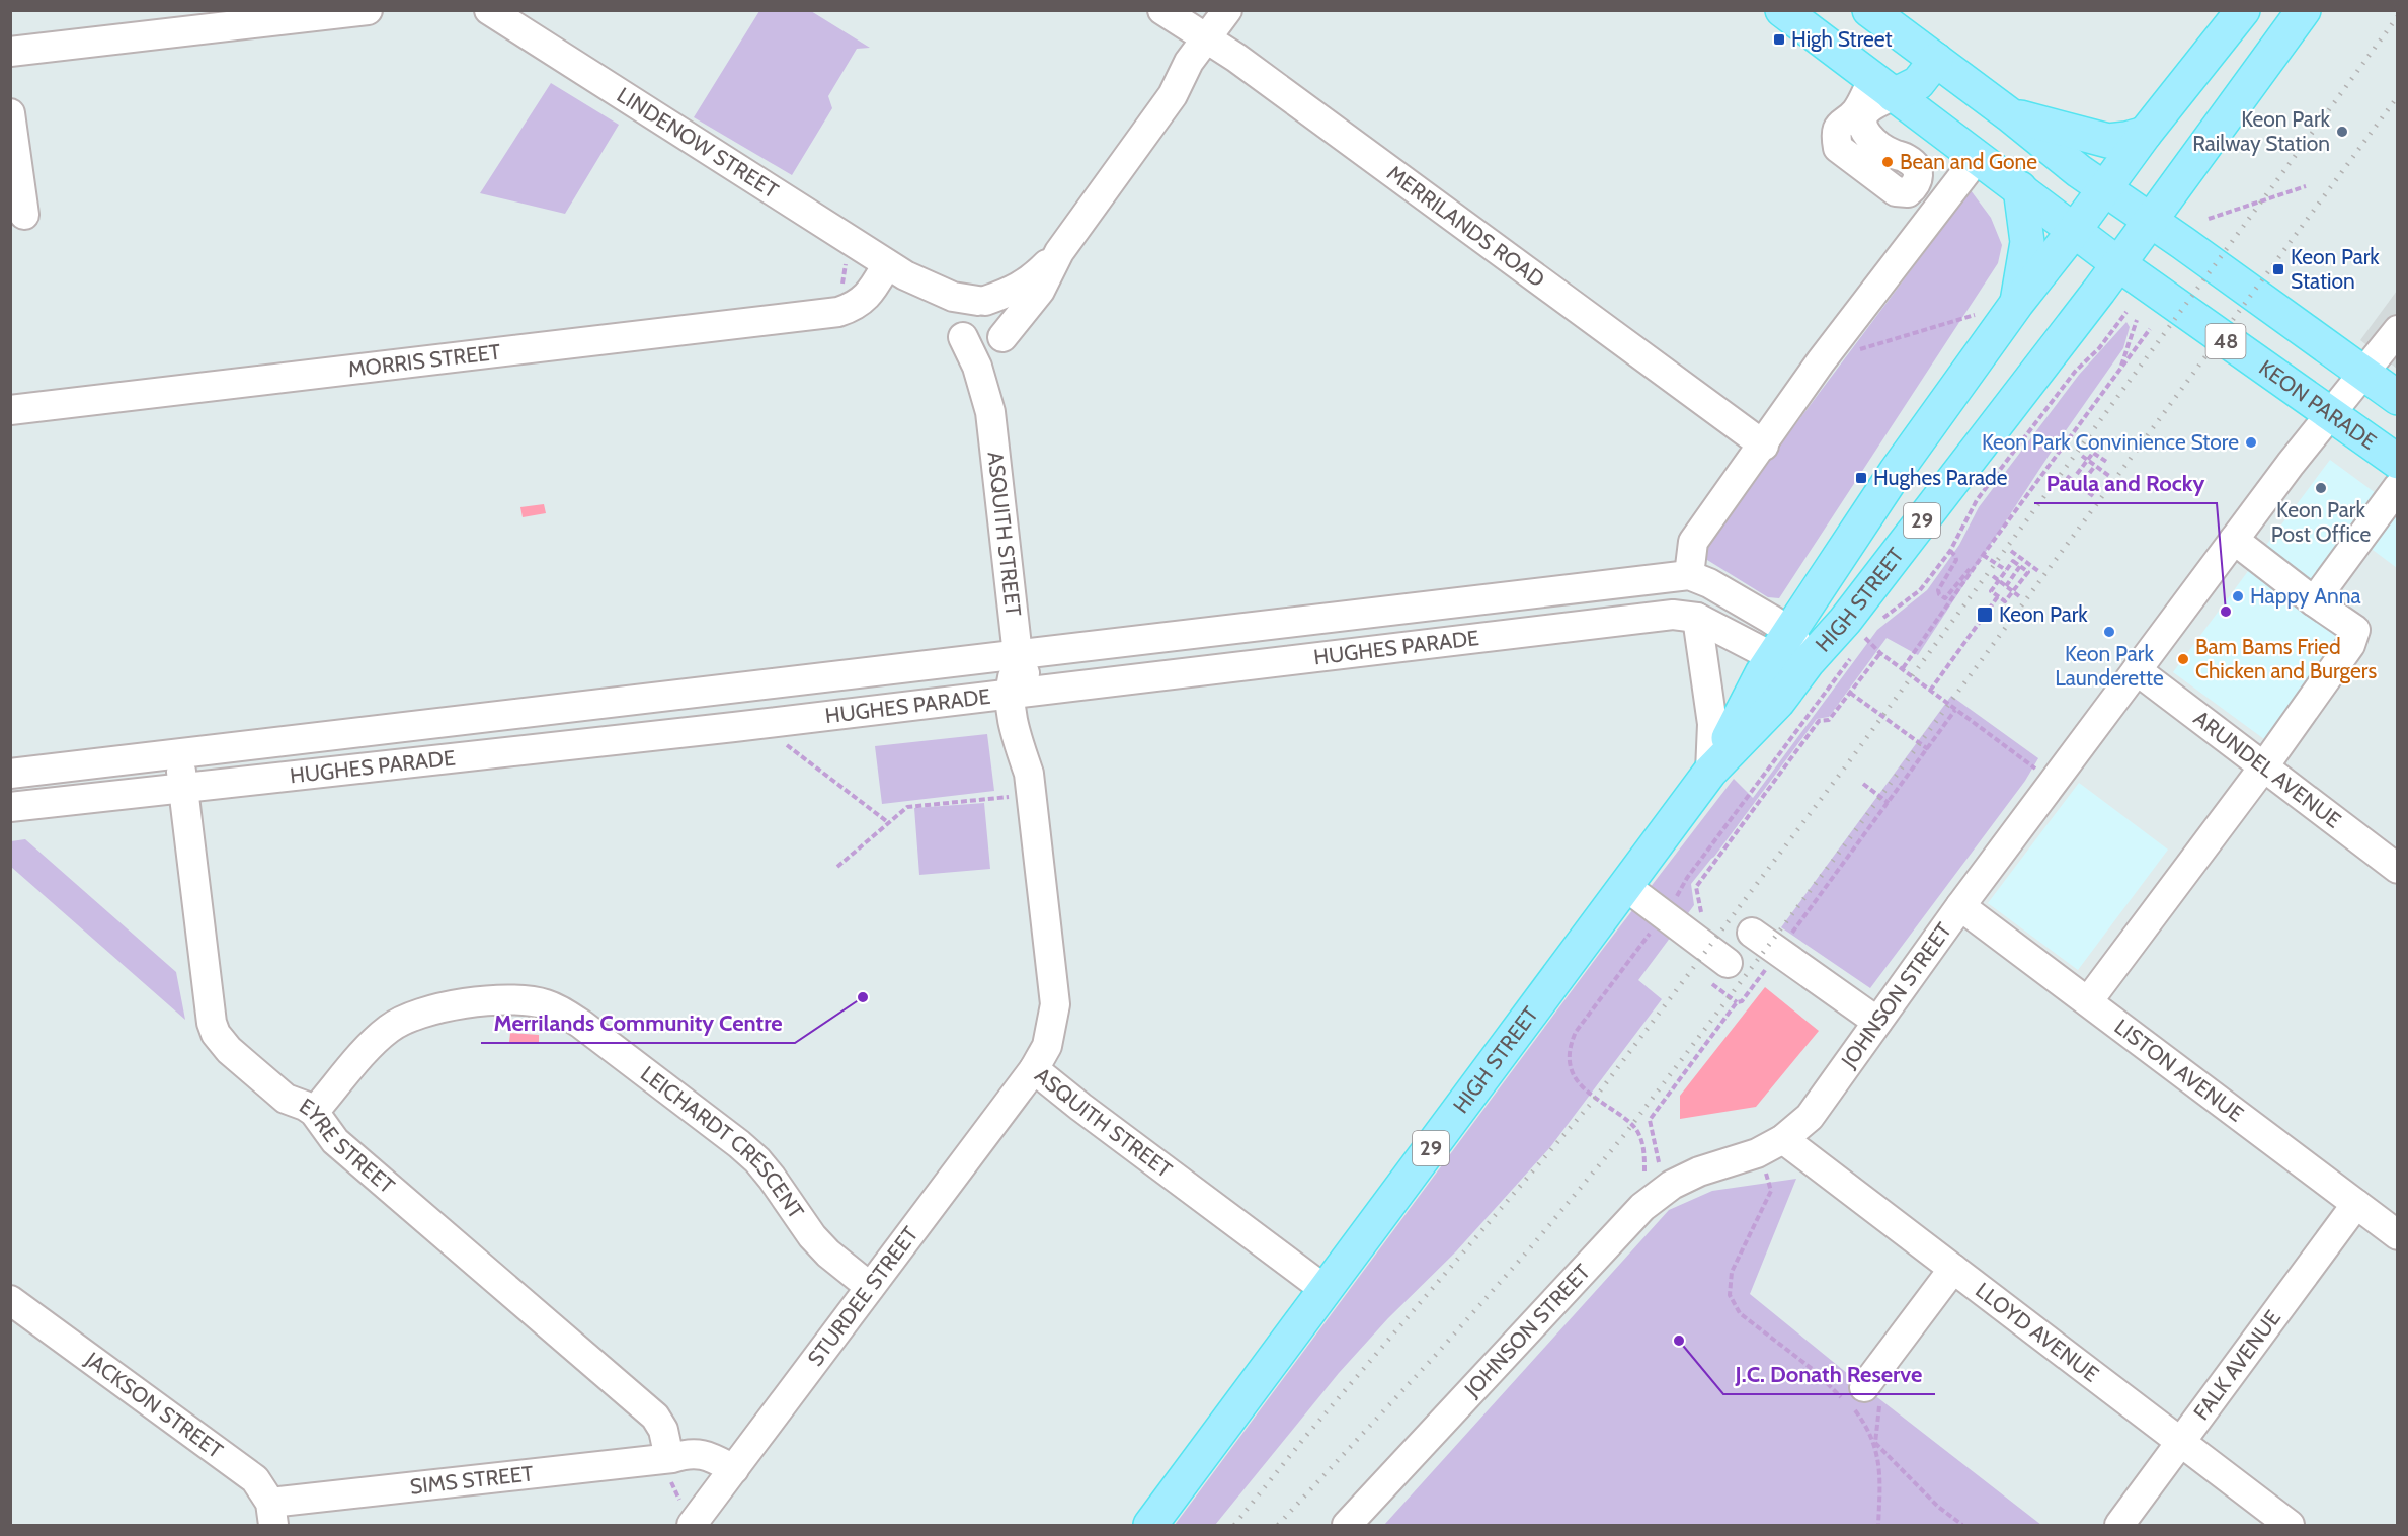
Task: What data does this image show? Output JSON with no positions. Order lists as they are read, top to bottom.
{
  "streets": {
    "main road": [
      "48",
      "KEON PARADE",
      "29",
      "HIGH STREET"
    ],
    "street": [
      "LINDENOW STREET",
      "MERRILANDS ROAD",
      "MORRIS STREET",
      "ASQUITH STREET",
      "HUGHES PARADE",
      "ARUNDEL AVENUE",
      "JOHNSON STREET",
      "LISTON AVENUE",
      "LEICHARDT CRESCENT",
      "EYRE STREET",
      "STURDEE STREET",
      "LLOYD AVENUE",
      "FALK AVENUE",
      "JACKSON STREET",
      "SIMS STREET"
    ]
  },
  "crossings": [
    ["LINDENOW STREET", "MORRIS STREET"],
    ["LINDENOW STREET", "ASQUITH STREET"],
    ["48", "KEON PARADE"],
    ["48", "HIGH STREET"],
    ["48", "JOHNSON STREET"],
    ["KEON PARADE", "HIGH STREET"],
    ["KEON PARADE", "JOHNSON STREET"],
    ["ASQUITH STREET", "HIGH STREET"],
    ["ASQUITH STREET", "HUGHES PARADE"],
    ["ASQUITH STREET", "STURDEE STREET"],
    ["HIGH STREET", "HUGHES PARADE"],
    ["HUGHES PARADE", "EYRE STREET"],
    ["ARUNDEL AVENUE", "JOHNSON STREET"],
    ["JOHNSON STREET", "LISTON AVENUE"],
    ["JOHNSON STREET", "LLOYD AVENUE"],
    ["LISTON AVENUE", "FALK AVENUE"],
    ["LEICHARDT CRESCENT", "EYRE STREET"],
    ["LEICHARDT CRESCENT", "STURDEE STREET"],
    ["EYRE STREET", "SIMS STREET"],
    ["STURDEE STREET", "SIMS STREET"],
    ["LLOYD AVENUE", "FALK AVENUE"],
    ["JACKSON STREET", "SIMS STREET"]
  ],
  "places": {
    "transit": [
      "High Street",
      "Keon Park Station",
      "Hughes Parade",
      "Keon Park"
    ],
    "other": [
      "Keon Park Railway Station",
      "Bean and Gone",
      "Keon Park Convinience Store",
      "Keon Park Post Office",
      "Happy Anna",
      "Paula and Rocky",
      "Keon Park Launderette",
      "Bam Bams Fried Chicken and Burgers",
      "Merrilands Community Centre",
      "J.C. Donath Reserve"
    ]
  }
}
